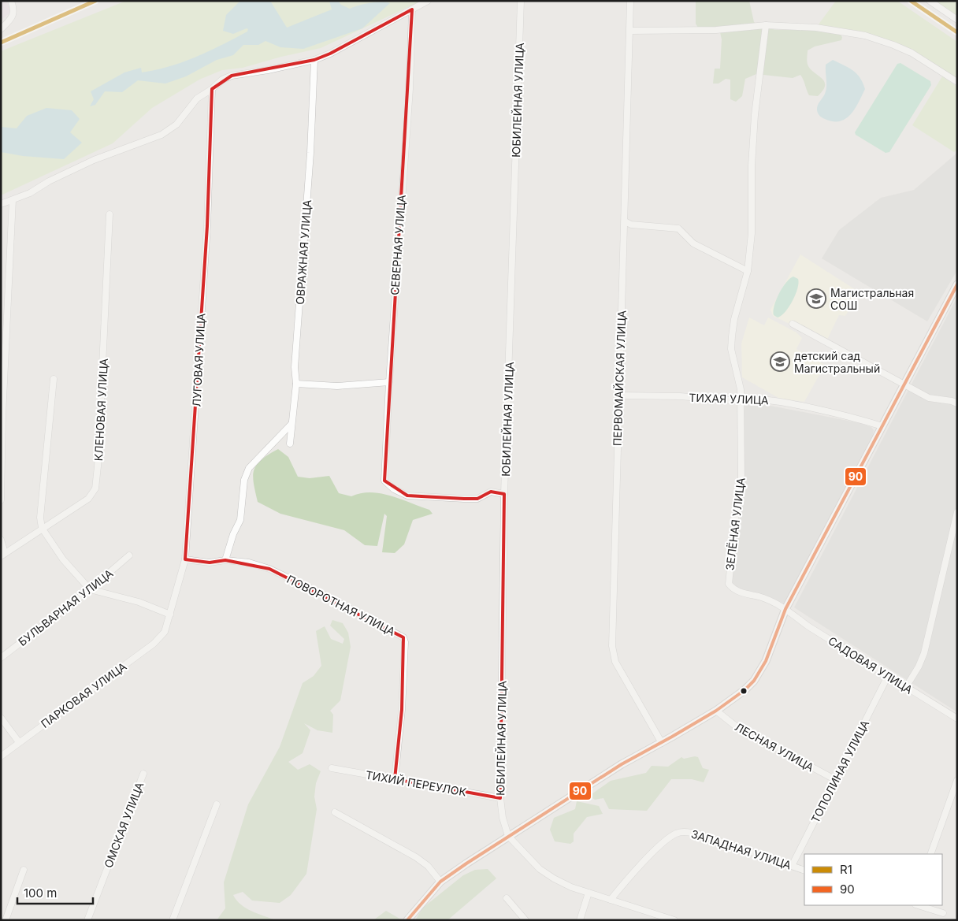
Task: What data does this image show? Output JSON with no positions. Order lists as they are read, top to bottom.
{
  "streets": {
    "street": [
      "ЮБИЛЕЙНАЯ УЛИЦА",
      "СЕВЕРНАЯ УЛИЦА",
      "ОВРАЖНАЯ УЛИЦА",
      "ЛУГОВАЯ УЛИЦА",
      "ПЕРВОМАЙСКАЯ УЛИЦА",
      "ТИХАЯ УЛИЦА",
      "КЛЕНОВАЯ УЛИЦА",
      "ЗЕЛЁНАЯ УЛИЦА",
      "ПОВОРОТНАЯ УЛИЦА",
      "БУЛЬВАРНАЯ УЛИЦА",
      "САДОВАЯ УЛИЦА",
      "ПАРКОВАЯ УЛИЦА",
      "ЛЕСНАЯ УЛИЦА",
      "ТОПОЛИНАЯ УЛИЦА",
      "ТИХИЙ ПЕРЕУЛОК",
      "ОМСКАЯ УЛИЦА",
      "ЗАПАДНАЯ УЛИЦА"
    ]
  },
  "crossings": [
    ["ЮБИЛЕЙНАЯ УЛИЦА", "СЕВЕРНАЯ УЛИЦА"],
    ["ЮБИЛЕЙНАЯ УЛИЦА", "ТИХИЙ ПЕРЕУЛОК"],
    ["ЛУГОВАЯ УЛИЦА", "ПОВОРОТНАЯ УЛИЦА"],
    ["ЛУГОВАЯ УЛИЦА", "ПАРКОВАЯ УЛИЦА"],
    ["ПЕРВОМАЙСКАЯ УЛИЦА", "ТИХАЯ УЛИЦА"],
    ["ТИХАЯ УЛИЦА", "ЗЕЛЁНАЯ УЛИЦА"],
    ["ЗЕЛЁНАЯ УЛИЦА", "САДОВАЯ УЛИЦА"],
    ["ПОВОРОТНАЯ УЛИЦА", "ТИХИЙ ПЕРЕУЛОК"],
    ["САДОВАЯ УЛИЦА", "ТОПОЛИНАЯ УЛИЦА"],
    ["ЛЕСНАЯ УЛИЦА", "ТОПОЛИНАЯ УЛИЦА"],
    ["ТОПОЛИНАЯ УЛИЦА", "ЗАПАДНАЯ УЛИЦА"]
  ],
  "places": {
    "school or university": ["Магистральная СОШ", "детский сад Магистральный"]
  },
  "lines": ["transit line R1", "transit line 90"],
  "legend": ["R1", "90"],
  "scale_bar": "100 m"
}
